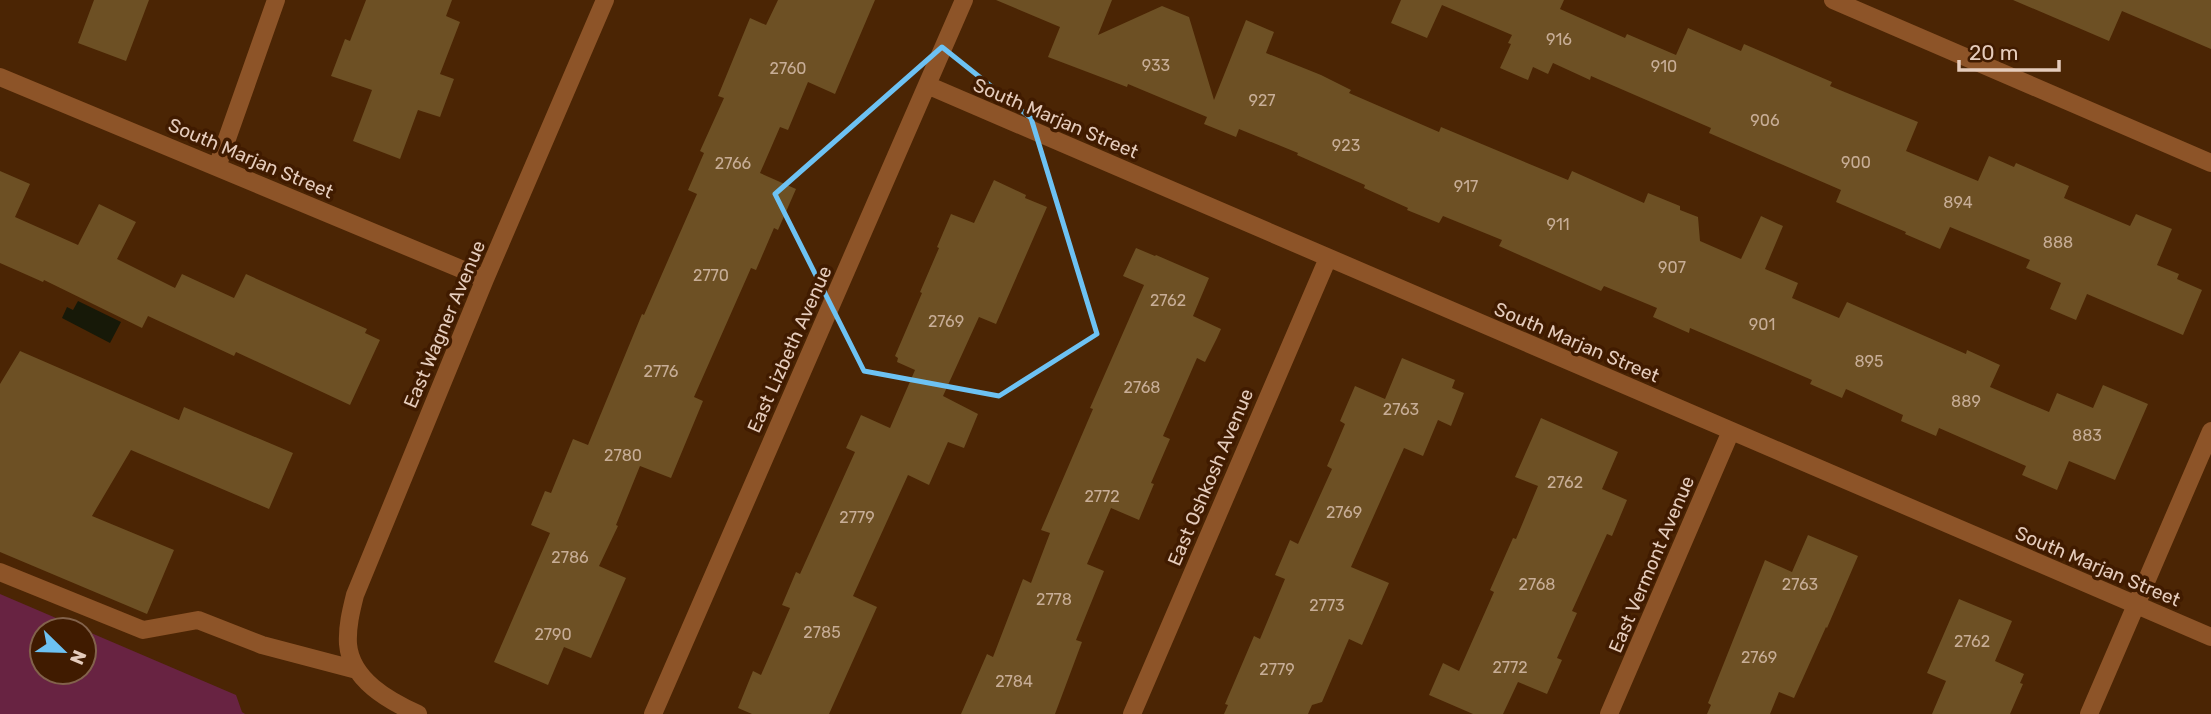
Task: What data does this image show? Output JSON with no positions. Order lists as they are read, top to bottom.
{
  "streets": {
    "street": [
      "South Marjan Street",
      "East Wagner Avenue",
      "East Lizbeth Avenue",
      "East Oshkosh Avenue",
      "East Vermont Avenue"
    ]
  },
  "crossings": [
    ["South Marjan Street", "East Wagner Avenue"],
    ["South Marjan Street", "East Lizbeth Avenue"],
    ["South Marjan Street", "East Oshkosh Avenue"],
    ["South Marjan Street", "East Vermont Avenue"]
  ],
  "house_numbers": [
    "916",
    "933",
    "910",
    "2760",
    "927",
    "906",
    "923",
    "900",
    "2766",
    "917",
    "894",
    "911",
    "888",
    "907",
    "2770",
    "2762",
    "2769",
    "901",
    "895",
    "2776",
    "2768",
    "889",
    "2763",
    "883",
    "2780",
    "2762",
    "2772",
    "2769",
    "2779",
    "2786",
    "2768",
    "2763",
    "2778",
    "2773",
    "2785",
    "2790",
    "2762",
    "2769",
    "2772",
    "2779",
    "2784"
  ],
  "scale_bar": "20 m",
  "north": "bottom right"
}
